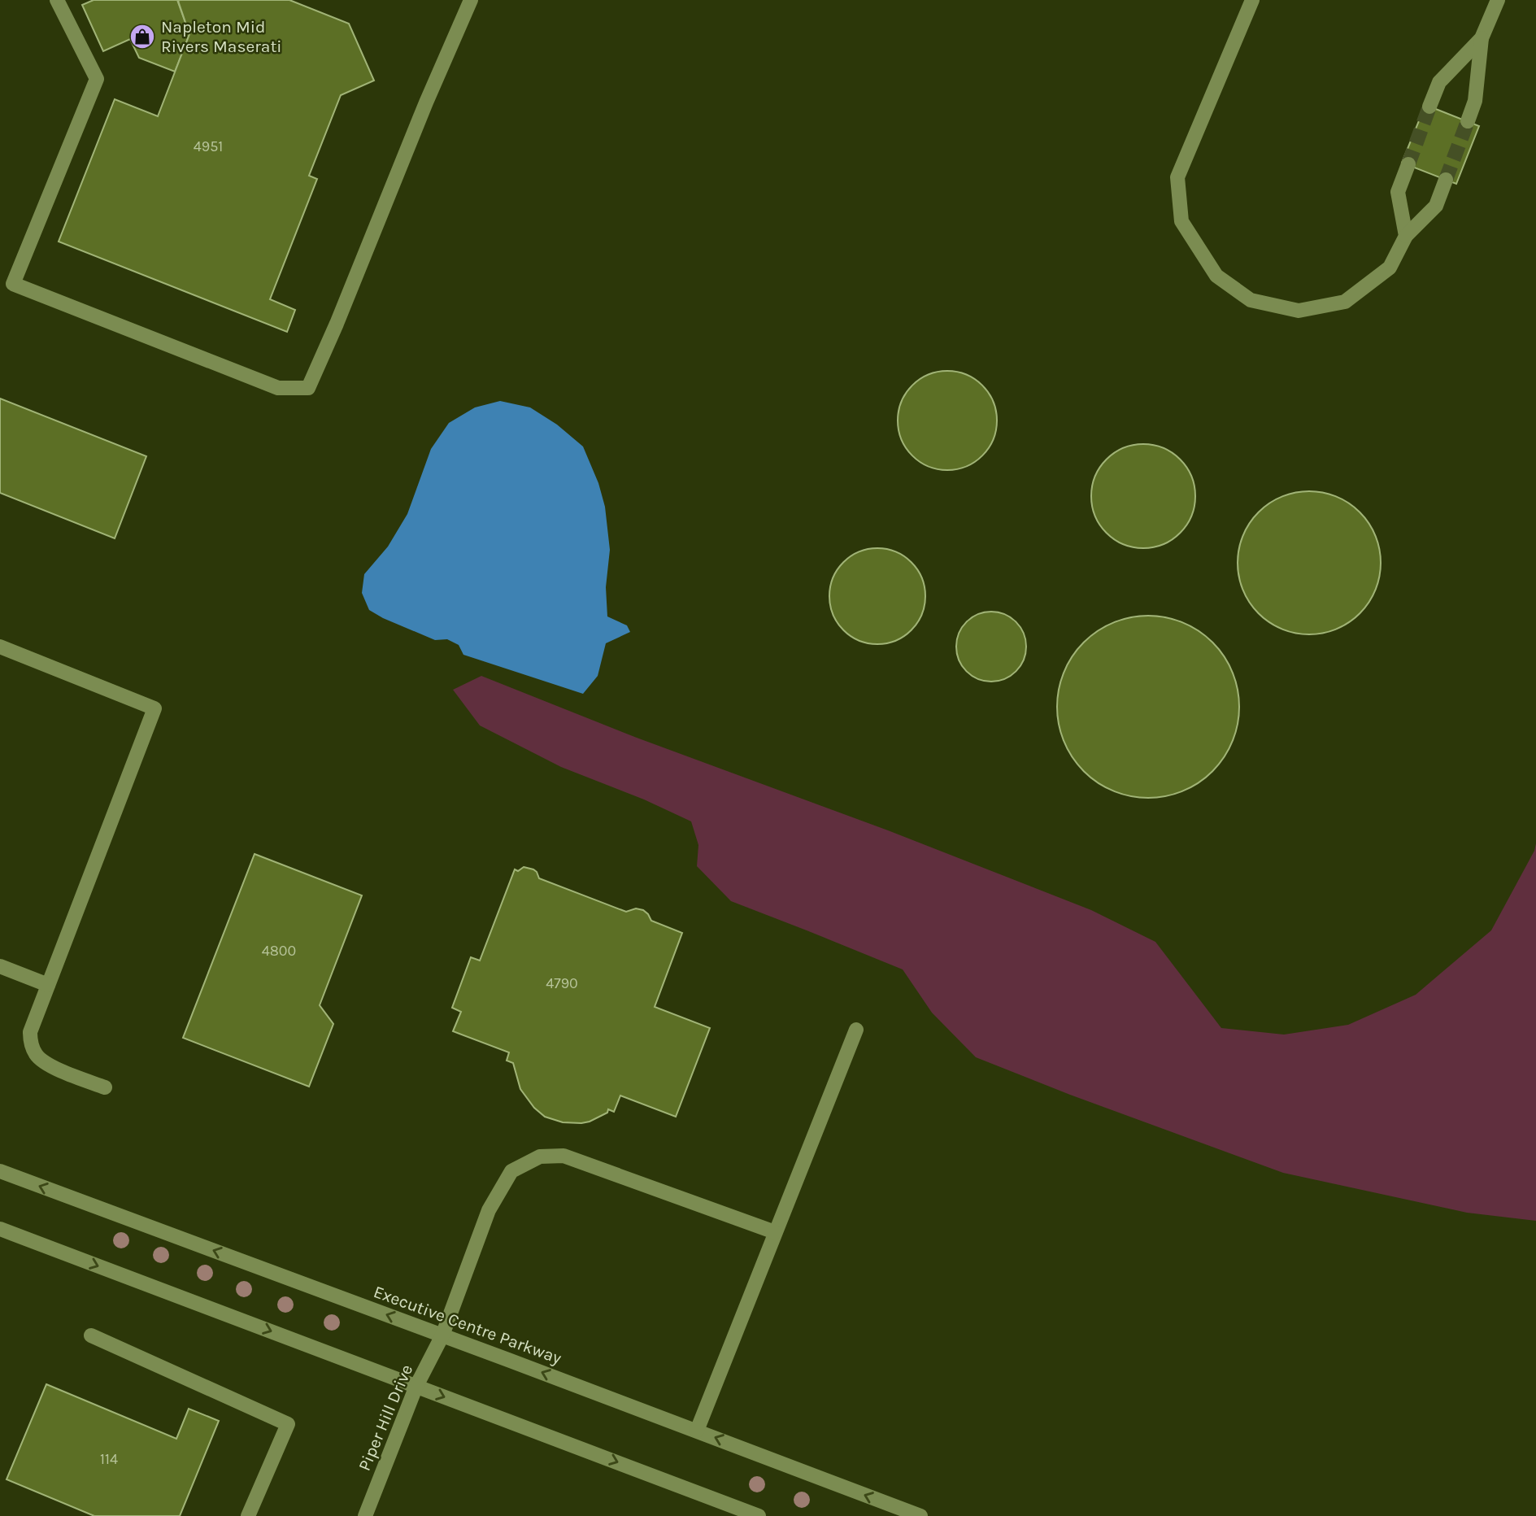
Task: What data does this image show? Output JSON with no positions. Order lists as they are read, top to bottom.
{
  "streets": {
    "street": ["Executive Centre Parkway", "Piper Hill Drive"]
  },
  "crossings": [
    ["Executive Centre Parkway", "Piper Hill Drive"]
  ],
  "places": {
    "shop": ["Napleton Mid Rivers Maserati"]
  },
  "house_numbers": [
    "4951",
    "4800",
    "4790",
    "114"
  ]
}
